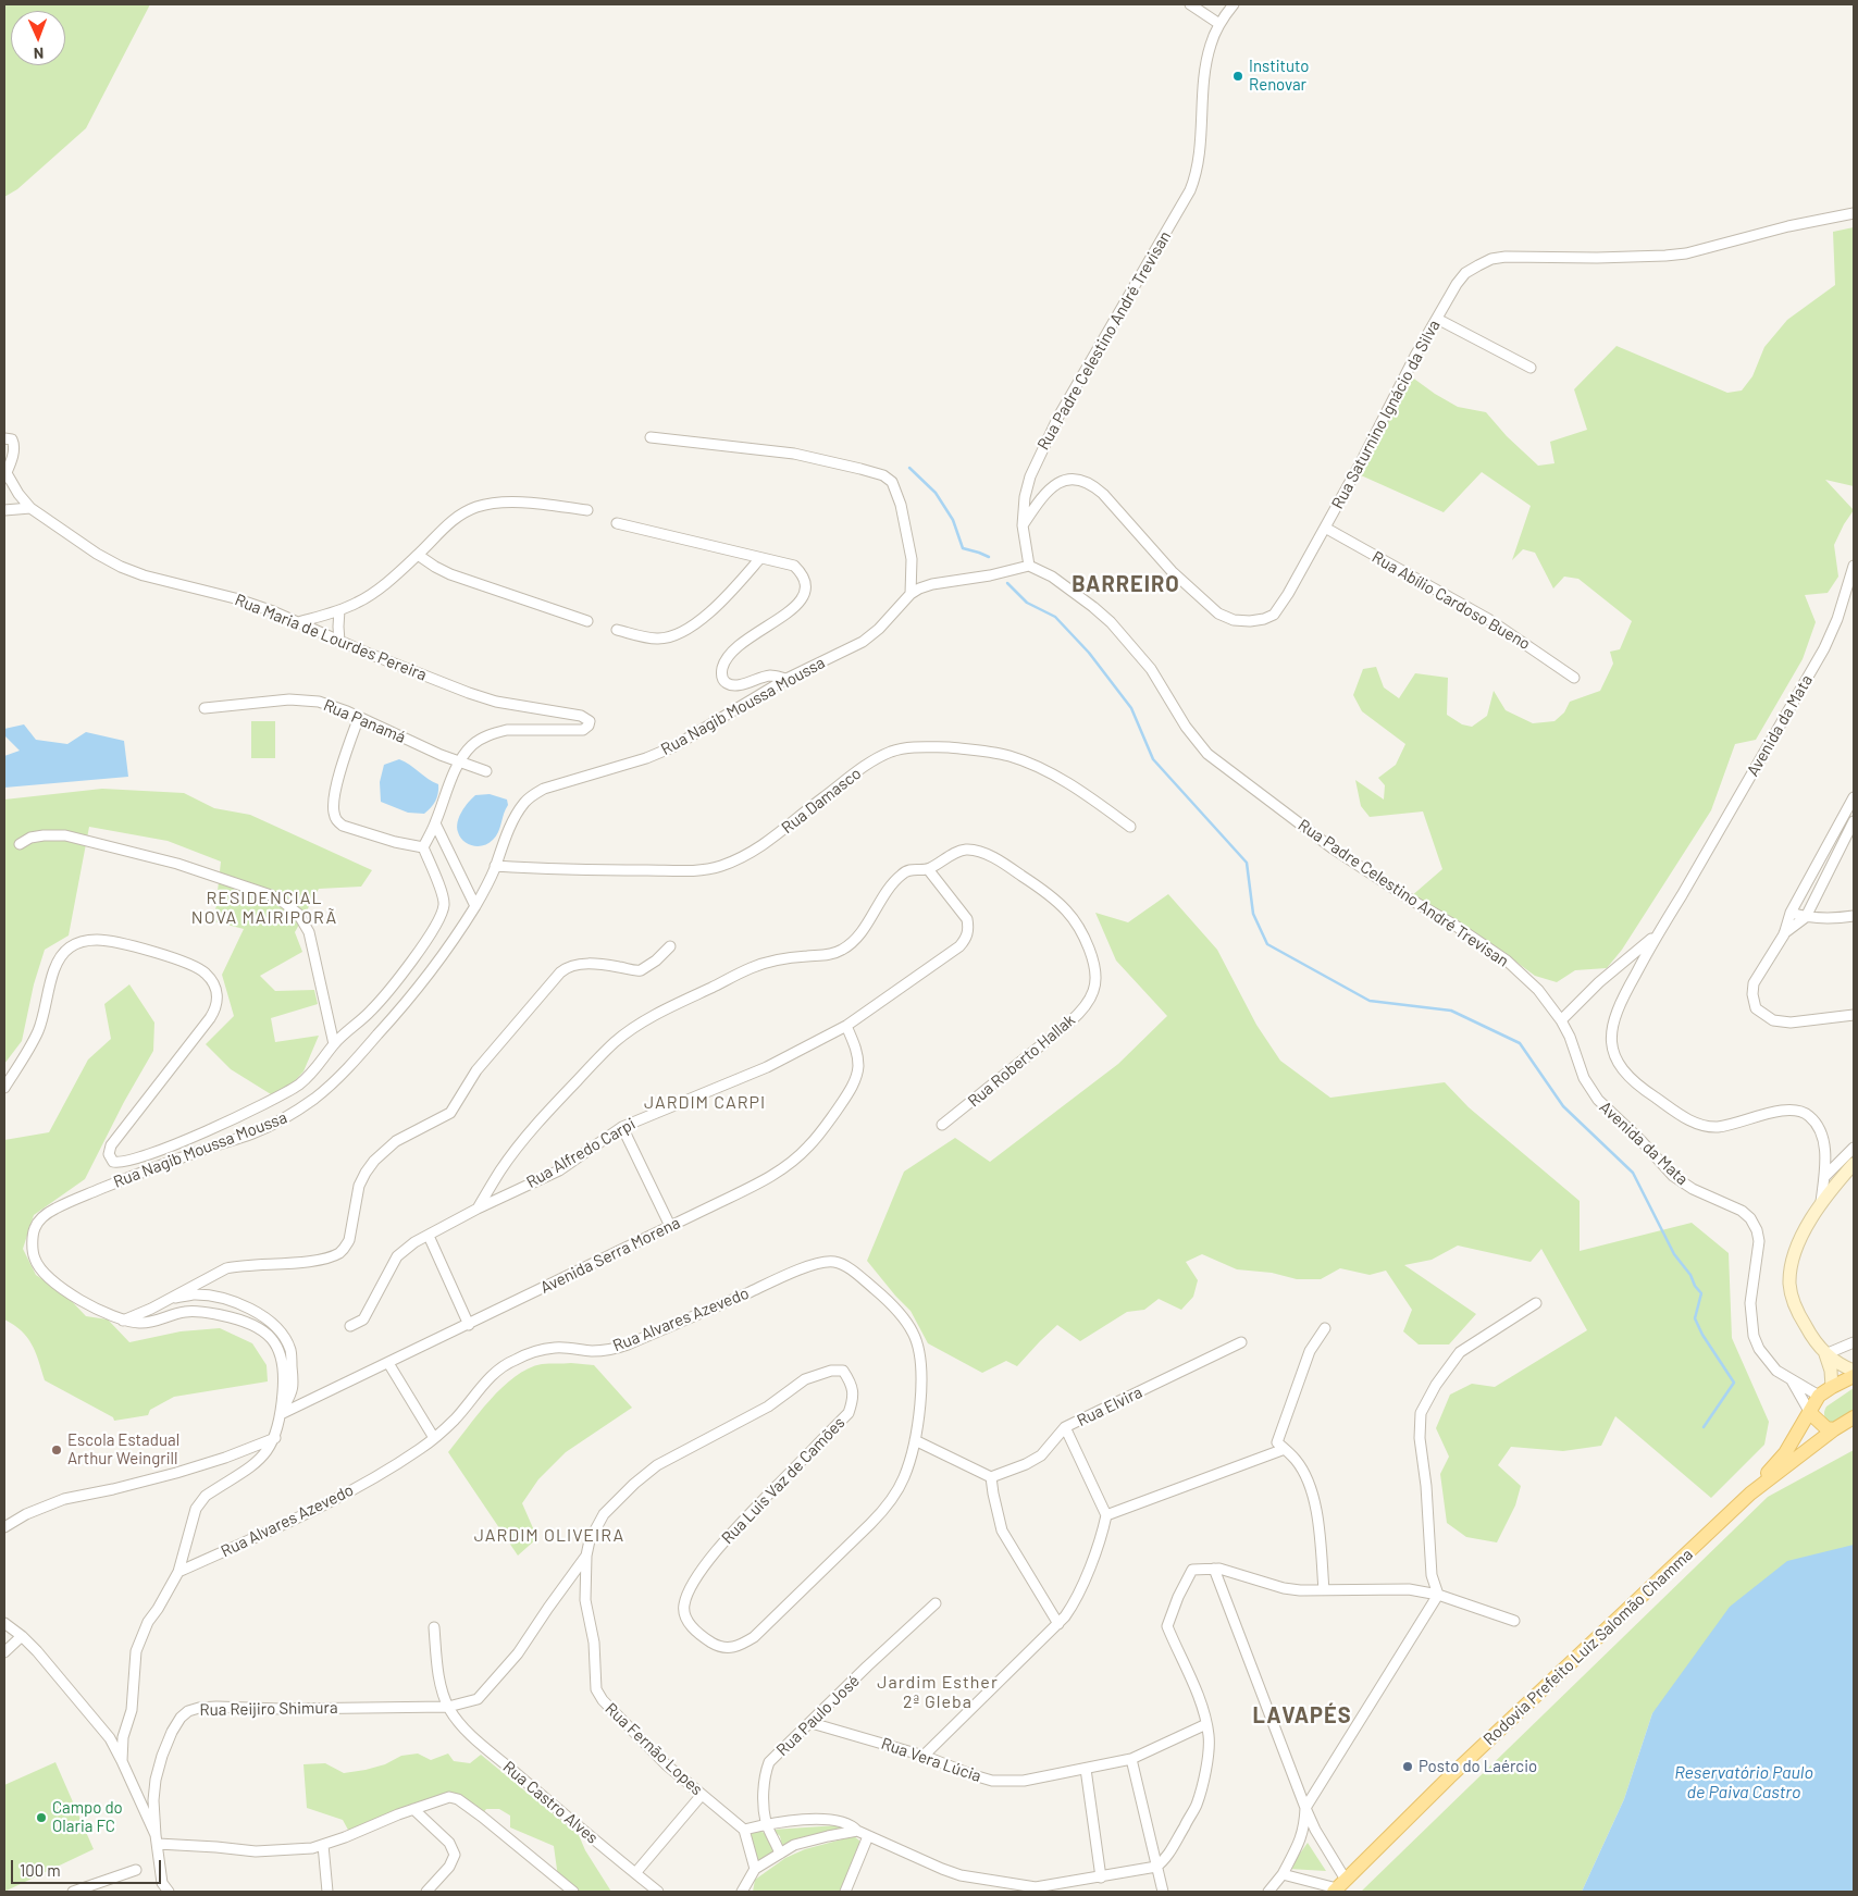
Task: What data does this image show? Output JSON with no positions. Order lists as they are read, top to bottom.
{
  "streets": {
    "main road": ["Rodovia Prefeito Luiz Salomão Chamma"],
    "street": [
      "Rua Padre Celestino André Trevisan",
      "Rua Saturnino Ignácio da Silva",
      "Rua Abílio Cardoso Bueno",
      "Rua Maria de Lourdes Pereira",
      "Rua Nagib Moussa Moussa",
      "Rua Panamá",
      "Avenida da Mata",
      "Rua Damasco",
      "Rua Roberto Hallak",
      "Rua Alfredo Carpi",
      "Avenida Serra Morena",
      "Rua Alvares Azevedo",
      "Rua Elvira",
      "Rua Luis Vaz de Camões",
      "Rua Reijiro Shimura",
      "Rua Paulo José",
      "Rua Fernão Lopes",
      "Rua Vera Lúcia",
      "Rua Castro Alves"
    ]
  },
  "crossings": [
    ["Rua Padre Celestino André Trevisan", "Rua Saturnino Ignácio da Silva"],
    ["Rua Padre Celestino André Trevisan", "Rua Nagib Moussa Moussa"],
    ["Rua Padre Celestino André Trevisan", "Avenida da Mata"],
    ["Rua Saturnino Ignácio da Silva", "Rua Abílio Cardoso Bueno"],
    ["Rua Maria de Lourdes Pereira", "Rua Panamá"],
    ["Rua Nagib Moussa Moussa", "Rua Damasco"],
    ["Rua Nagib Moussa Moussa", "Avenida Serra Morena"],
    ["Rua Nagib Moussa Moussa", "Rua Alvares Azevedo"],
    ["Rua Roberto Hallak", "Rua Alfredo Carpi"],
    ["Rua Alfredo Carpi", "Avenida Serra Morena"],
    ["Rua Alvares Azevedo", "Rua Luis Vaz de Camões"],
    ["Rua Luis Vaz de Camões", "Rua Reijiro Shimura"],
    ["Rua Luis Vaz de Camões", "Rua Fernão Lopes"],
    ["Rua Luis Vaz de Camões", "Rua Castro Alves"],
    ["Rua Reijiro Shimura", "Rua Castro Alves"],
    ["Rua Paulo José", "Rua Vera Lúcia"]
  ],
  "districts": [
    "BARREIRO",
    "RESIDENCIAL NOVA MAIRIPORÃ",
    "JARDIM CARPI",
    "JARDIM OLIVEIRA",
    "Jardim Esther 2ª Gleba",
    "LAVAPÉS"
  ],
  "water": ["Reservatório Paulo de Paiva Castro"],
  "places": [
    "Instituto Renovar",
    "Escola Estadual Arthur Weingrill",
    "Posto do Laércio",
    "Campo do Olaria FC"
  ],
  "scale_bar": "100 m",
  "north": "bottom"
}
